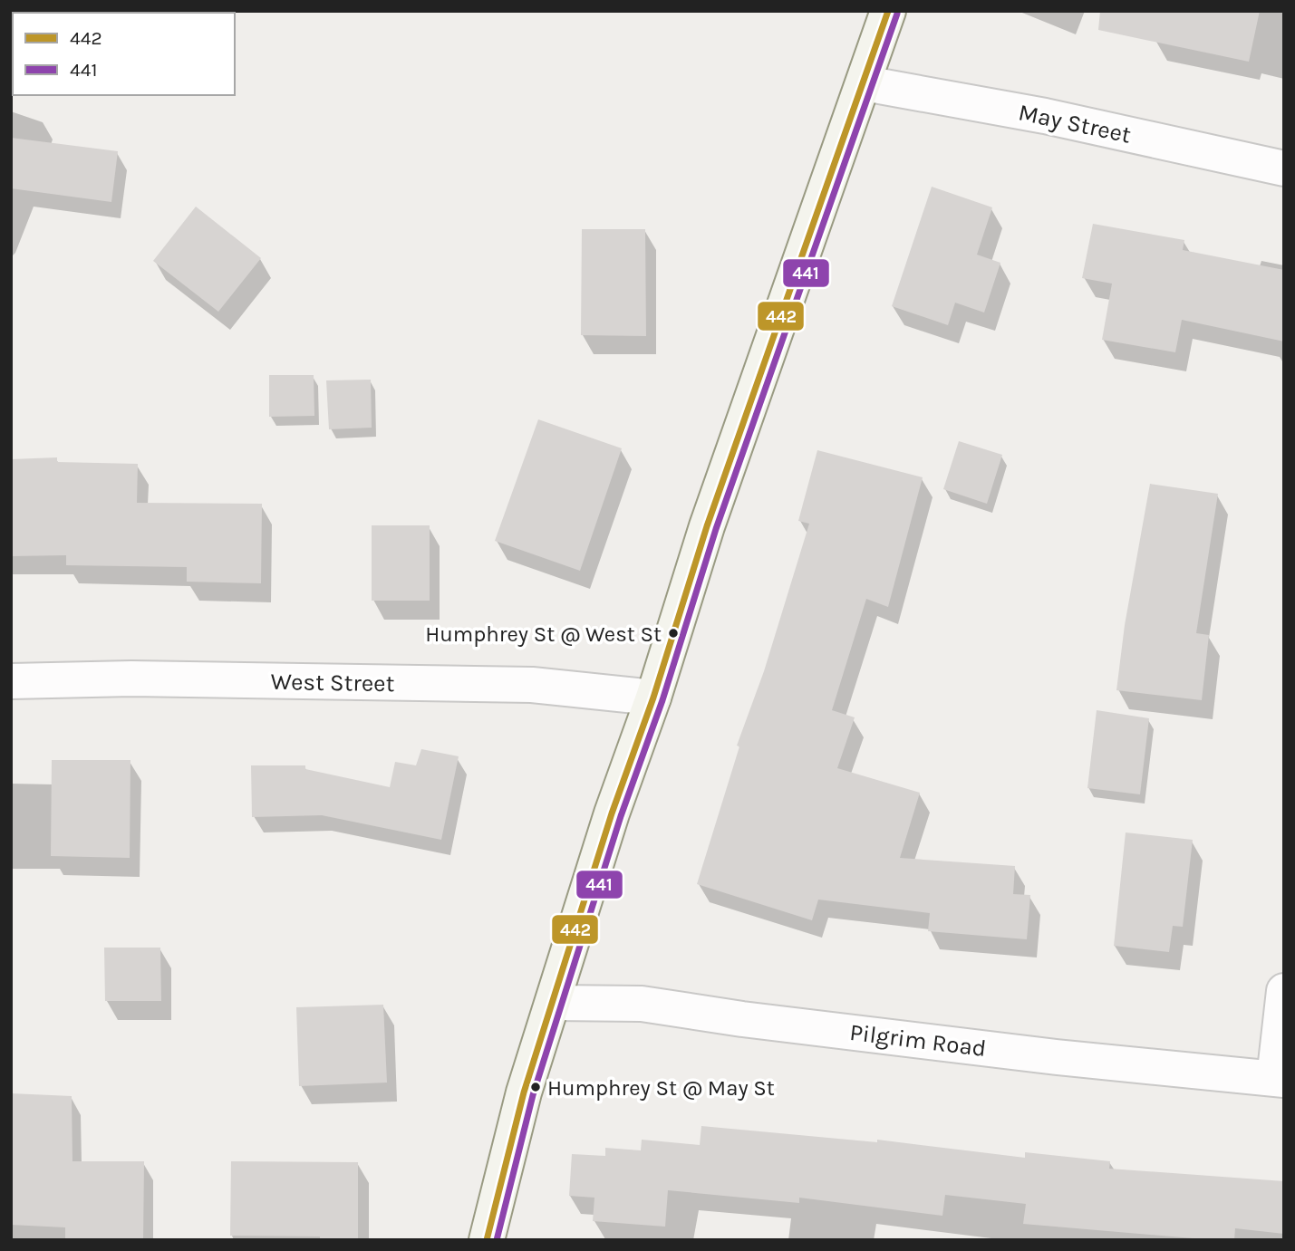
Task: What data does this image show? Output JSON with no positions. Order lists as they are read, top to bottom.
{
  "streets": {
    "street": ["May Street", "West Street", "Pilgrim Road"]
  },
  "places": ["Humphrey St @ West St", "Humphrey St @ May St"],
  "lines": ["transit line 442", "transit line 441"],
  "legend": ["442", "441"]
}
